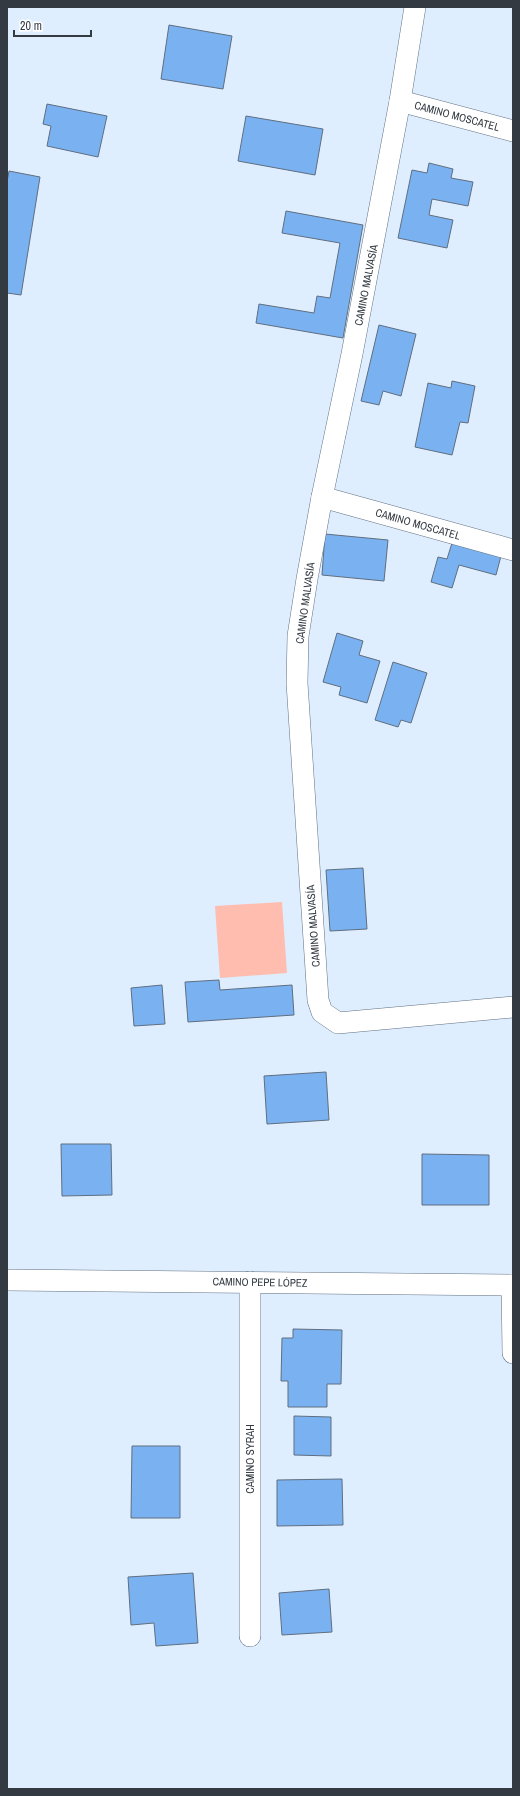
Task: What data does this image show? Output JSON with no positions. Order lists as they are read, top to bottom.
{
  "streets": {
    "street": [
      "CAMINO MOSCATEL",
      "CAMINO MALVASÍA",
      "CAMINO PEPE LÓPEZ",
      "CAMINO SYRAH"
    ]
  },
  "crossings": [
    ["CAMINO MOSCATEL", "CAMINO MALVASÍA"],
    ["CAMINO PEPE LÓPEZ", "CAMINO SYRAH"]
  ],
  "scale_bar": "20 m"
}
